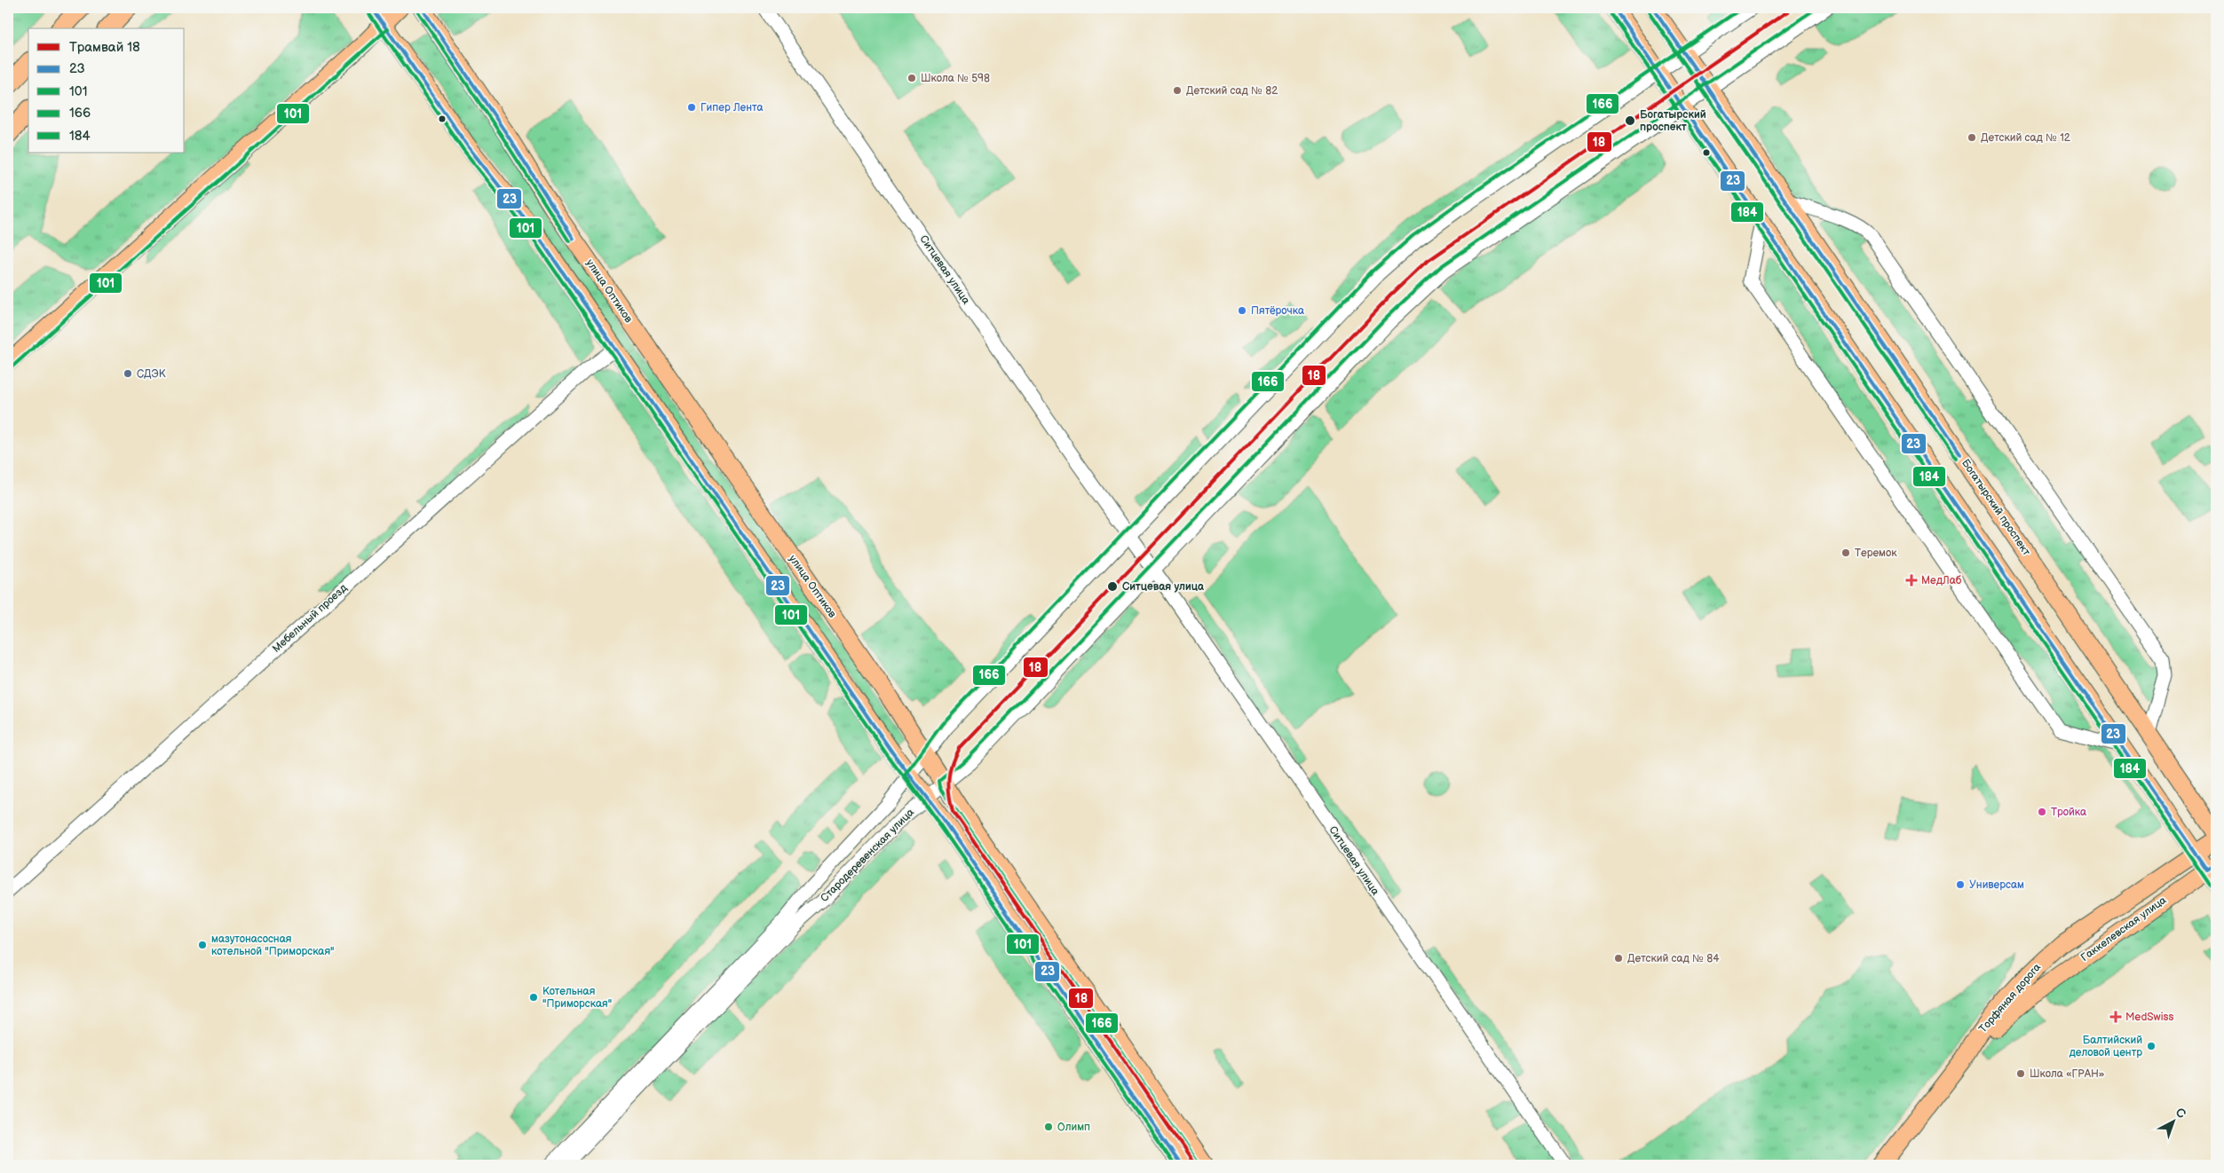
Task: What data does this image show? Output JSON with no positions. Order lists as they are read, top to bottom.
{
  "streets": {
    "main road": [
      "улица Оптиков",
      "Богатырский проспект",
      "Гаккелевская улица",
      "Торфяная дорога"
    ],
    "street": ["Ситцевая улица", "Мебельный проезд", "Стародеревенская улица"]
  },
  "crossings": [
    ["Ситцевая улица", "Стародеревенская улица"],
    ["улица Оптиков", "Стародеревенская улица"],
    ["Богатырский проспект", "Стародеревенская улица"],
    ["Гаккелевская улица", "Торфяная дорога"]
  ],
  "places": {
    "other": [
      "Школа № 598",
      "Детский сад № 82",
      "Гипер Лента",
      "Богатырский проспект",
      "Детский сад № 12",
      "Пятёрочка",
      "СДЭК",
      "Теремок",
      "Ситцевая улица",
      "Тройка",
      "Универсам",
      "мазутонасосная котельной \"Приморская\"",
      "Детский сад № 84",
      "Котельная \"Приморская\"",
      "Балтийский деловой центр",
      "Школа «ГРАН»",
      "Олимп"
    ],
    "health": ["МедЛаб", "MedSwiss"]
  },
  "lines": [
    "tram line 18",
    "transit line 23",
    "transit line 166",
    "transit line 101",
    "transit line 184"
  ],
  "legend": [
    "Трамвай 18",
    "23",
    "101",
    "166",
    "184"
  ],
  "north": "top right"
}
